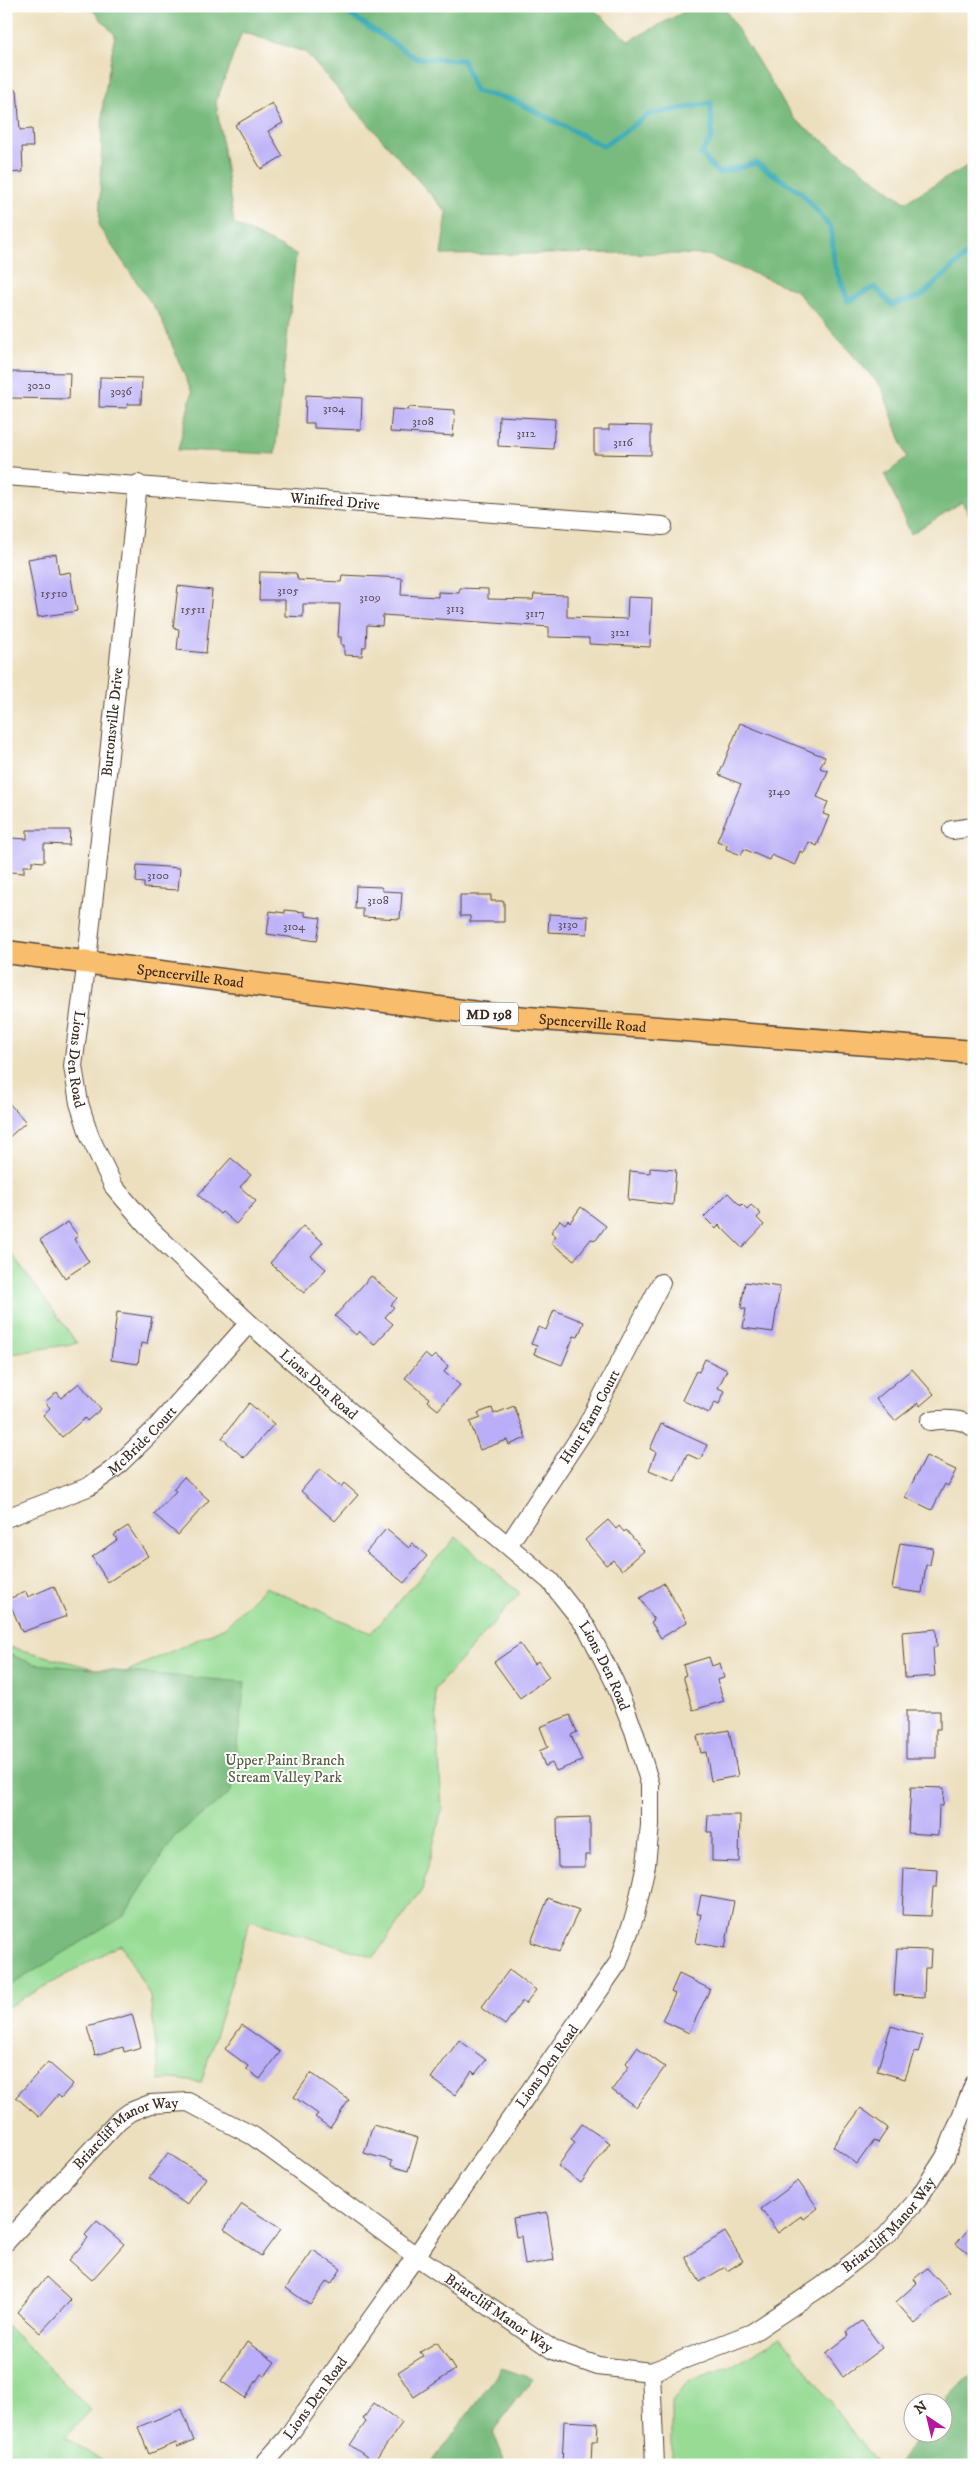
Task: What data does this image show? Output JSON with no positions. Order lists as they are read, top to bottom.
{
  "streets": {
    "main road": ["Spencerville Road", "MD 198"],
    "street": [
      "Winifred Drive",
      "Burtonsville Drive",
      "Lions Den Road",
      "Hunt Farm Court",
      "McBride Court",
      "Briarcliff Manor Way"
    ]
  },
  "crossings": [
    ["Winifred Drive", "Burtonsville Drive"],
    ["Burtonsville Drive", "Spencerville Road"],
    ["Burtonsville Drive", "Lions Den Road"],
    ["Spencerville Road", "Lions Den Road"],
    ["Lions Den Road", "Hunt Farm Court"],
    ["Lions Den Road", "McBride Court"],
    ["Lions Den Road", "Briarcliff Manor Way"]
  ],
  "parks": ["Upper Paint Branch Stream Valley Park"],
  "house_numbers": [
    "3020",
    "3036",
    "3104",
    "3108",
    "3112",
    "3116",
    "3105",
    "15510",
    "3109",
    "3113",
    "15511",
    "3117",
    "3121",
    "3140",
    "3100",
    "3108",
    "3130",
    "3104"
  ],
  "north": "top left"
}
